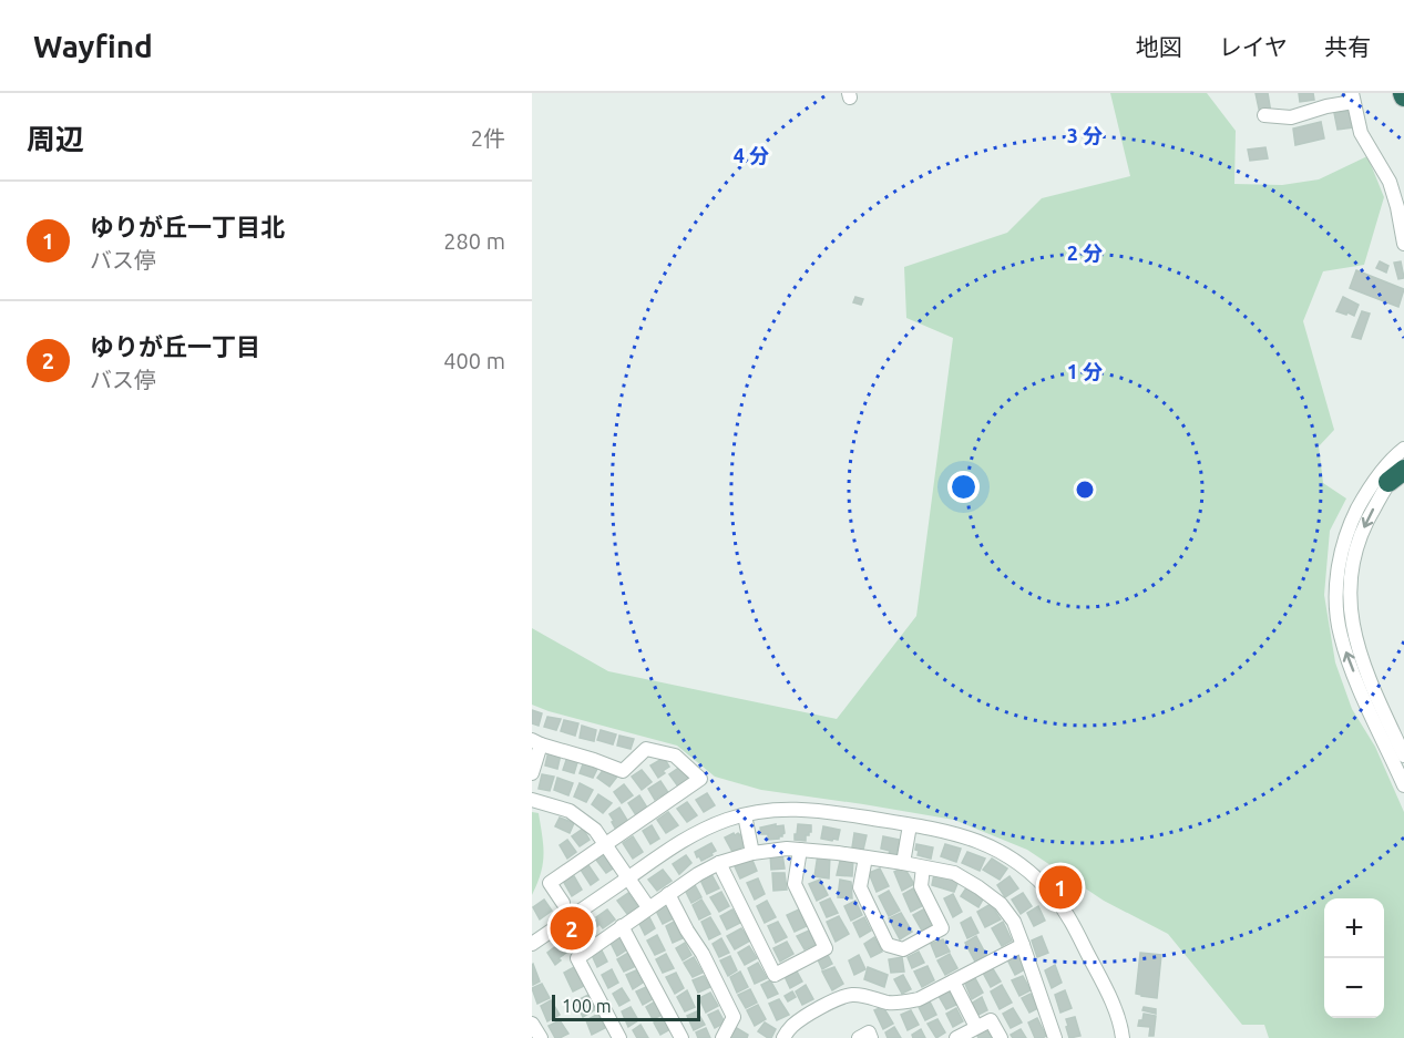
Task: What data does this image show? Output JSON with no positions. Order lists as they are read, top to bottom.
{
  "scale_bar": "100 m",
  "page": {
    "header": "Wayfind",
    "nav": ["地図", "レイヤ", "共有"],
    "heading": ["周辺", "2件"],
    "list": [
      {
        "mark": "1",
        "name": "ゆりが丘一丁目北",
        "note": "バス停",
        "value": "280 m"
      },
      {
        "mark": "2",
        "name": "ゆりが丘一丁目",
        "note": "バス停",
        "value": "400 m"
      }
    ],
    "pins": ["1", "2"],
    "map_buttons": ["+", "−"],
    "scale": "100 m"
  },
  "rings": [
    "3 分",
    "4 分",
    "2 分",
    "1 分"
  ]
}
